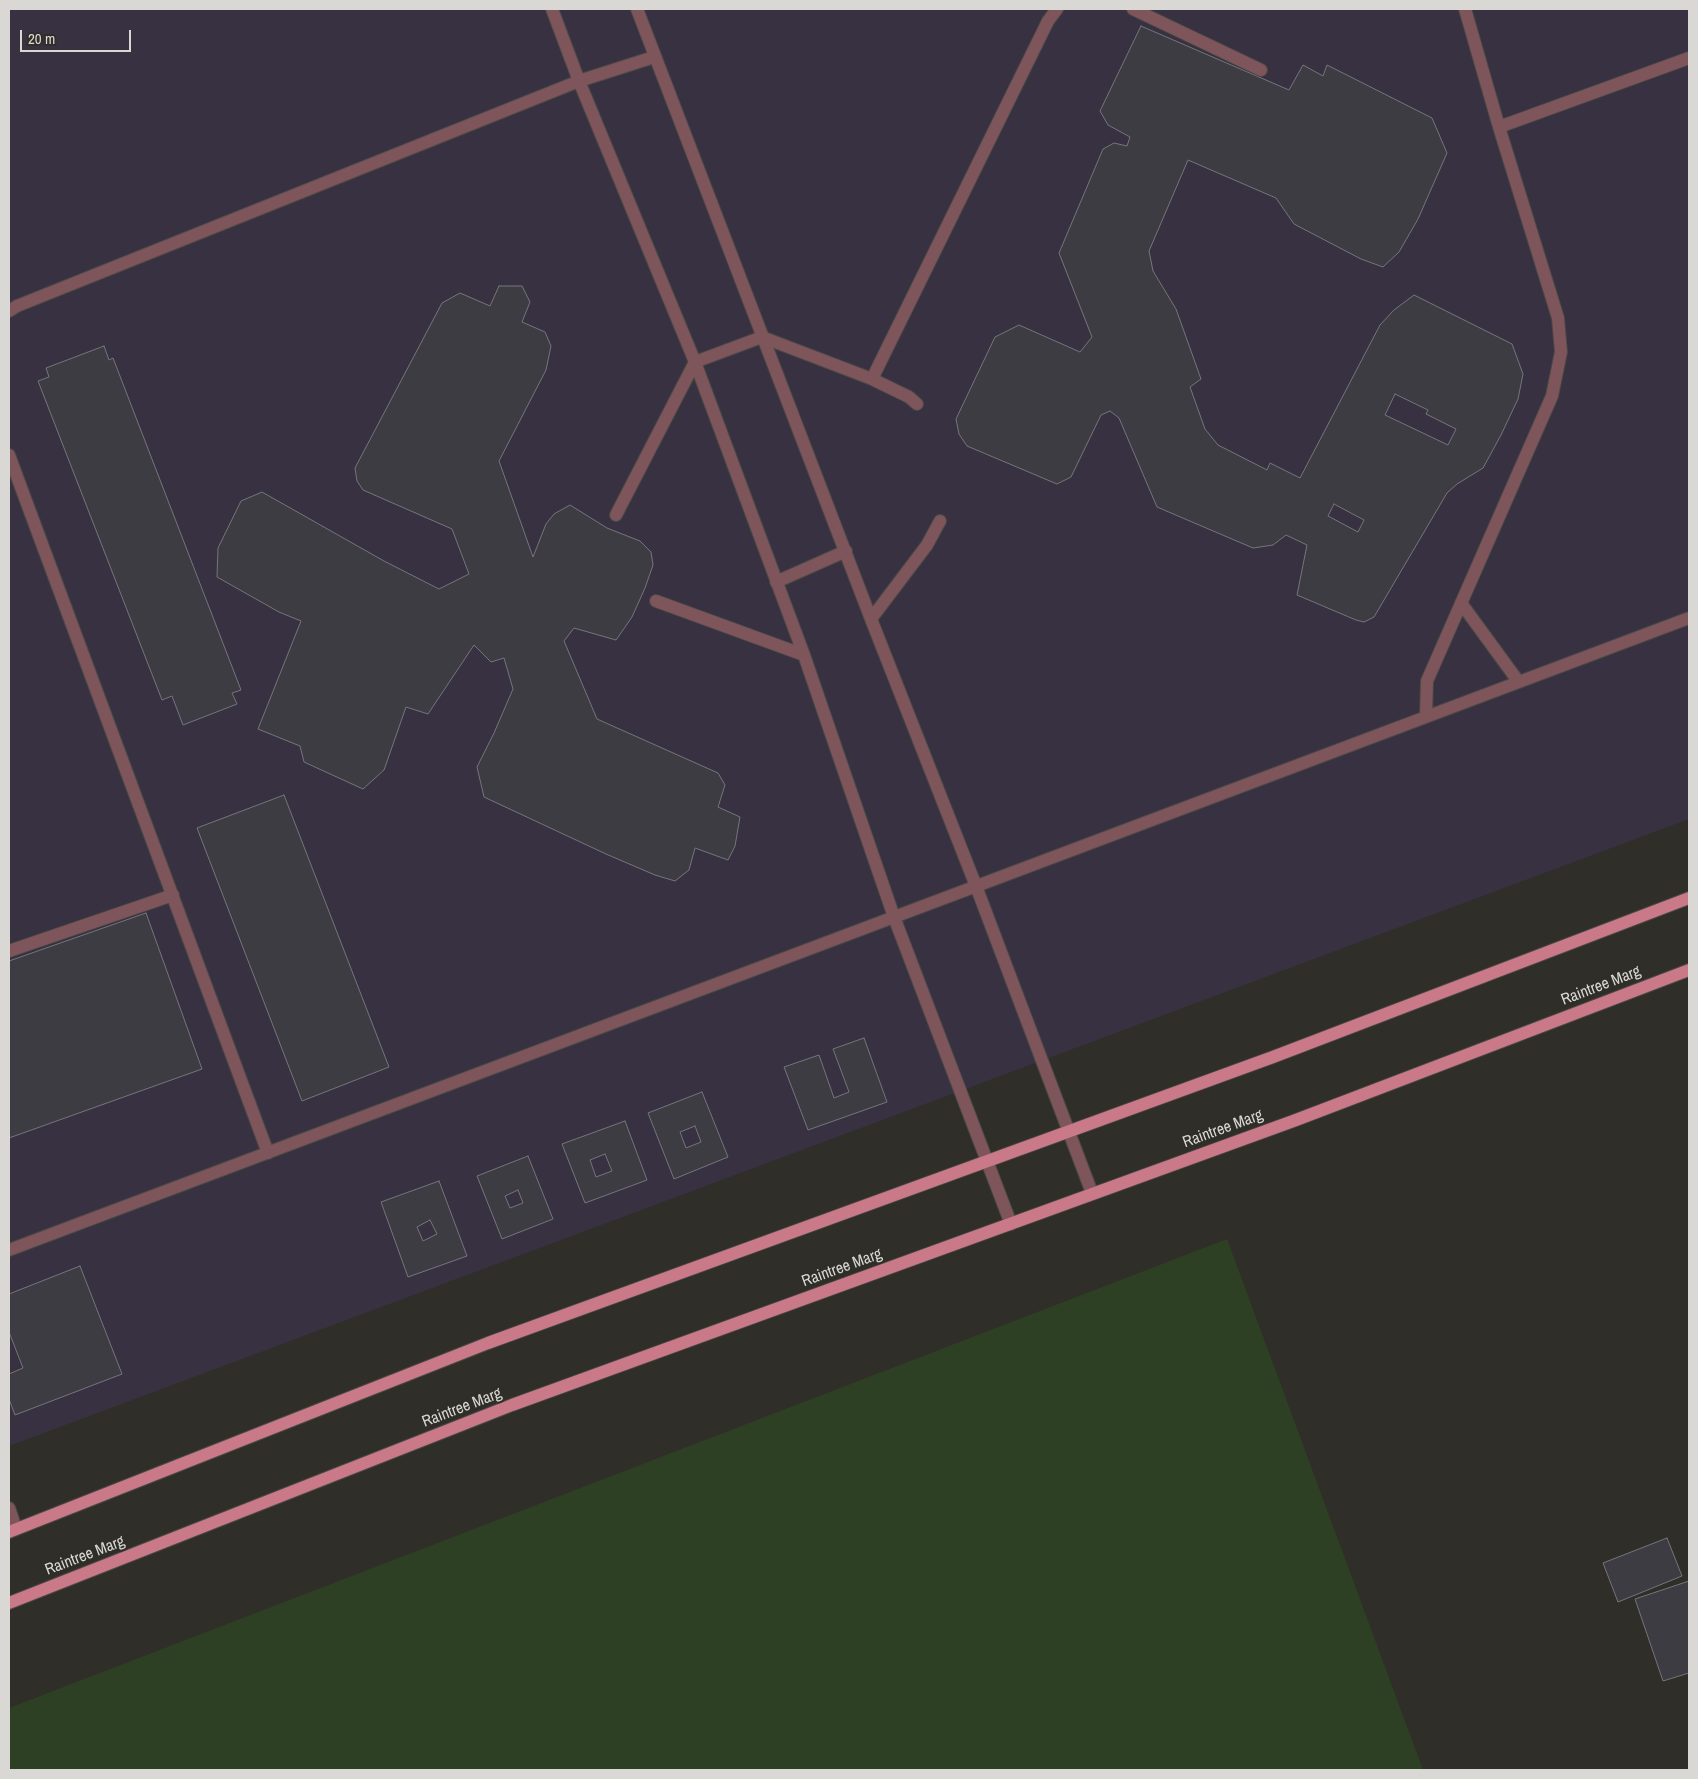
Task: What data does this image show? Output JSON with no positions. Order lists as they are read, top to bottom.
{
  "streets": {
    "main road": ["Raintree Marg"]
  },
  "scale_bar": "20 m"
}
